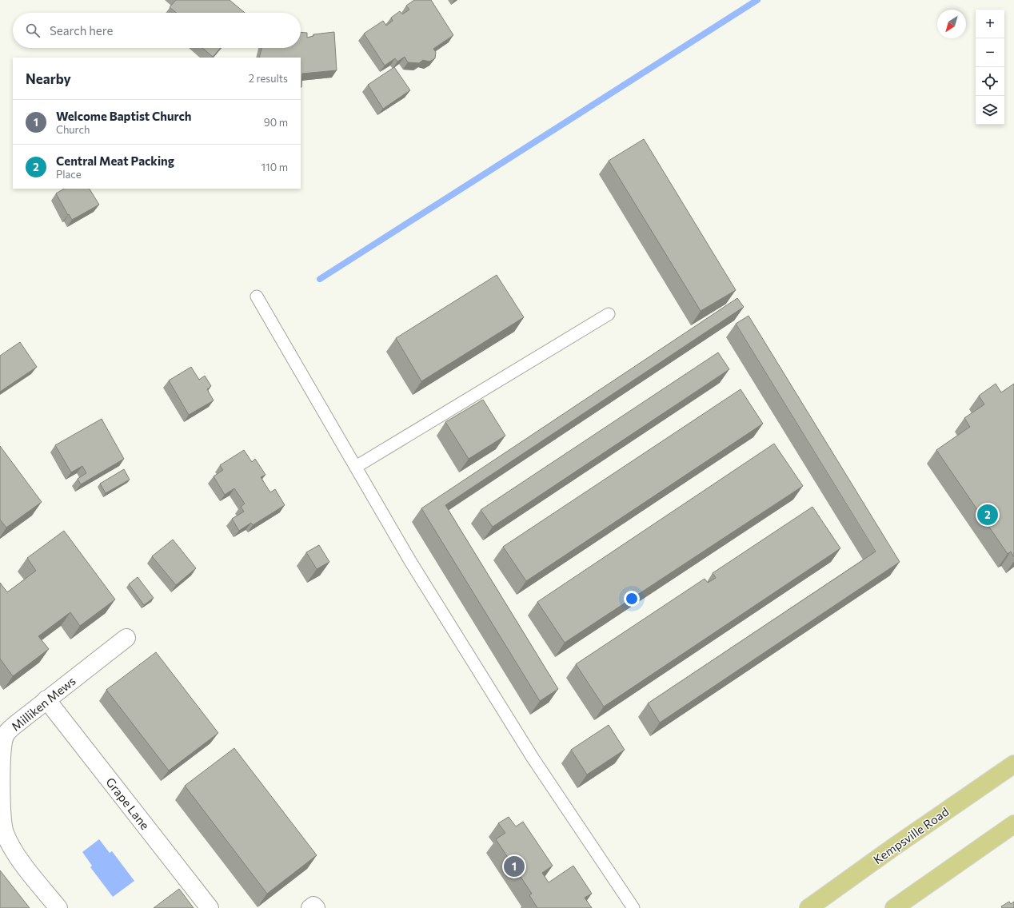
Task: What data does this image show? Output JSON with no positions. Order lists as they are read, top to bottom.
{
  "streets": {
    "main road": ["Kempsville Road"],
    "street": ["Milliken Mews", "Grape Lane"]
  },
  "crossings": [
    ["Milliken Mews", "Grape Lane"]
  ],
  "north": "bottom left",
  "page": {
    "map_buttons": ["+", "−"],
    "search": "Search here",
    "heading": ["Nearby", "2 results"],
    "list": [
      {
        "mark": "1",
        "name": "Welcome Baptist Church",
        "note": "Church",
        "value": "90 m"
      },
      {
        "mark": "2",
        "name": "Central Meat Packing",
        "note": "Place",
        "value": "110 m"
      }
    ],
    "pins": ["2", "1"]
  }
}
